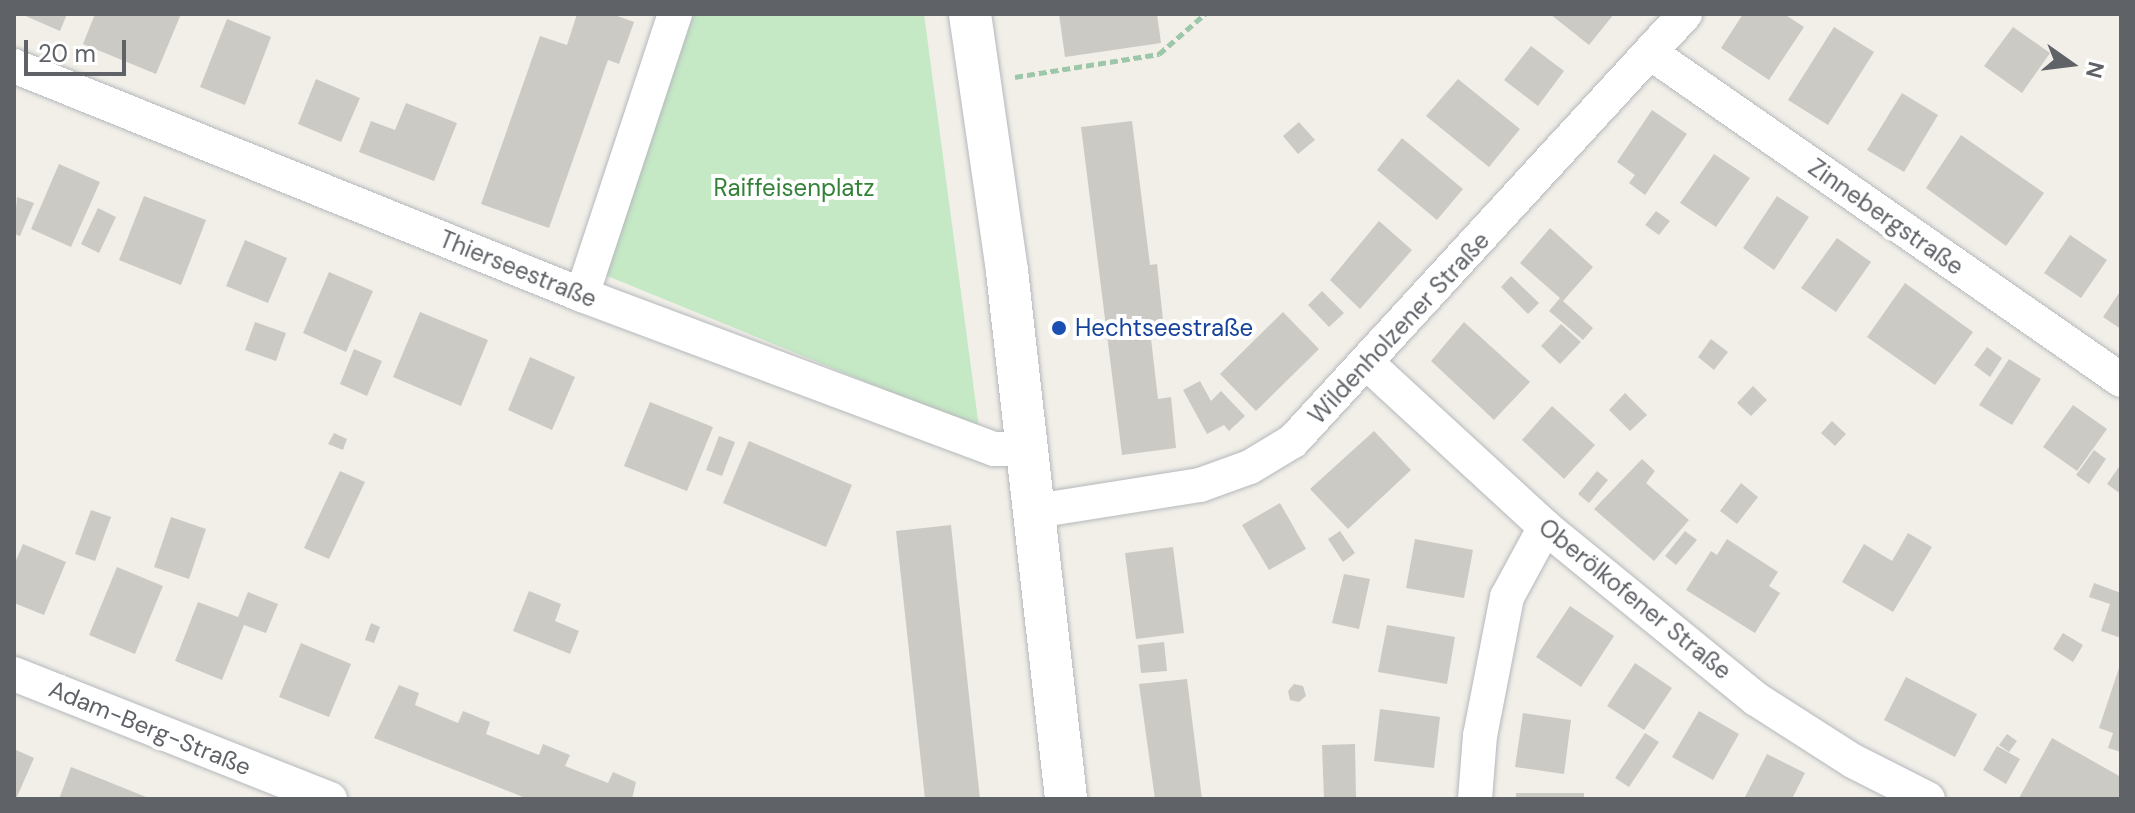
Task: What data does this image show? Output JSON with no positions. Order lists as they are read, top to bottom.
{
  "streets": {
    "street": [
      "Zinnebergstraße",
      "Thierseestraße",
      "Wildenholzener Straße",
      "Oberölkofener Straße",
      "Adam-Berg-Straße"
    ]
  },
  "crossings": [
    ["Zinnebergstraße", "Wildenholzener Straße"],
    ["Wildenholzener Straße", "Oberölkofener Straße"]
  ],
  "parks": ["Raiffeisenplatz"],
  "places": ["Hechtseestraße"],
  "scale_bar": "20 m",
  "north": "right"
}
